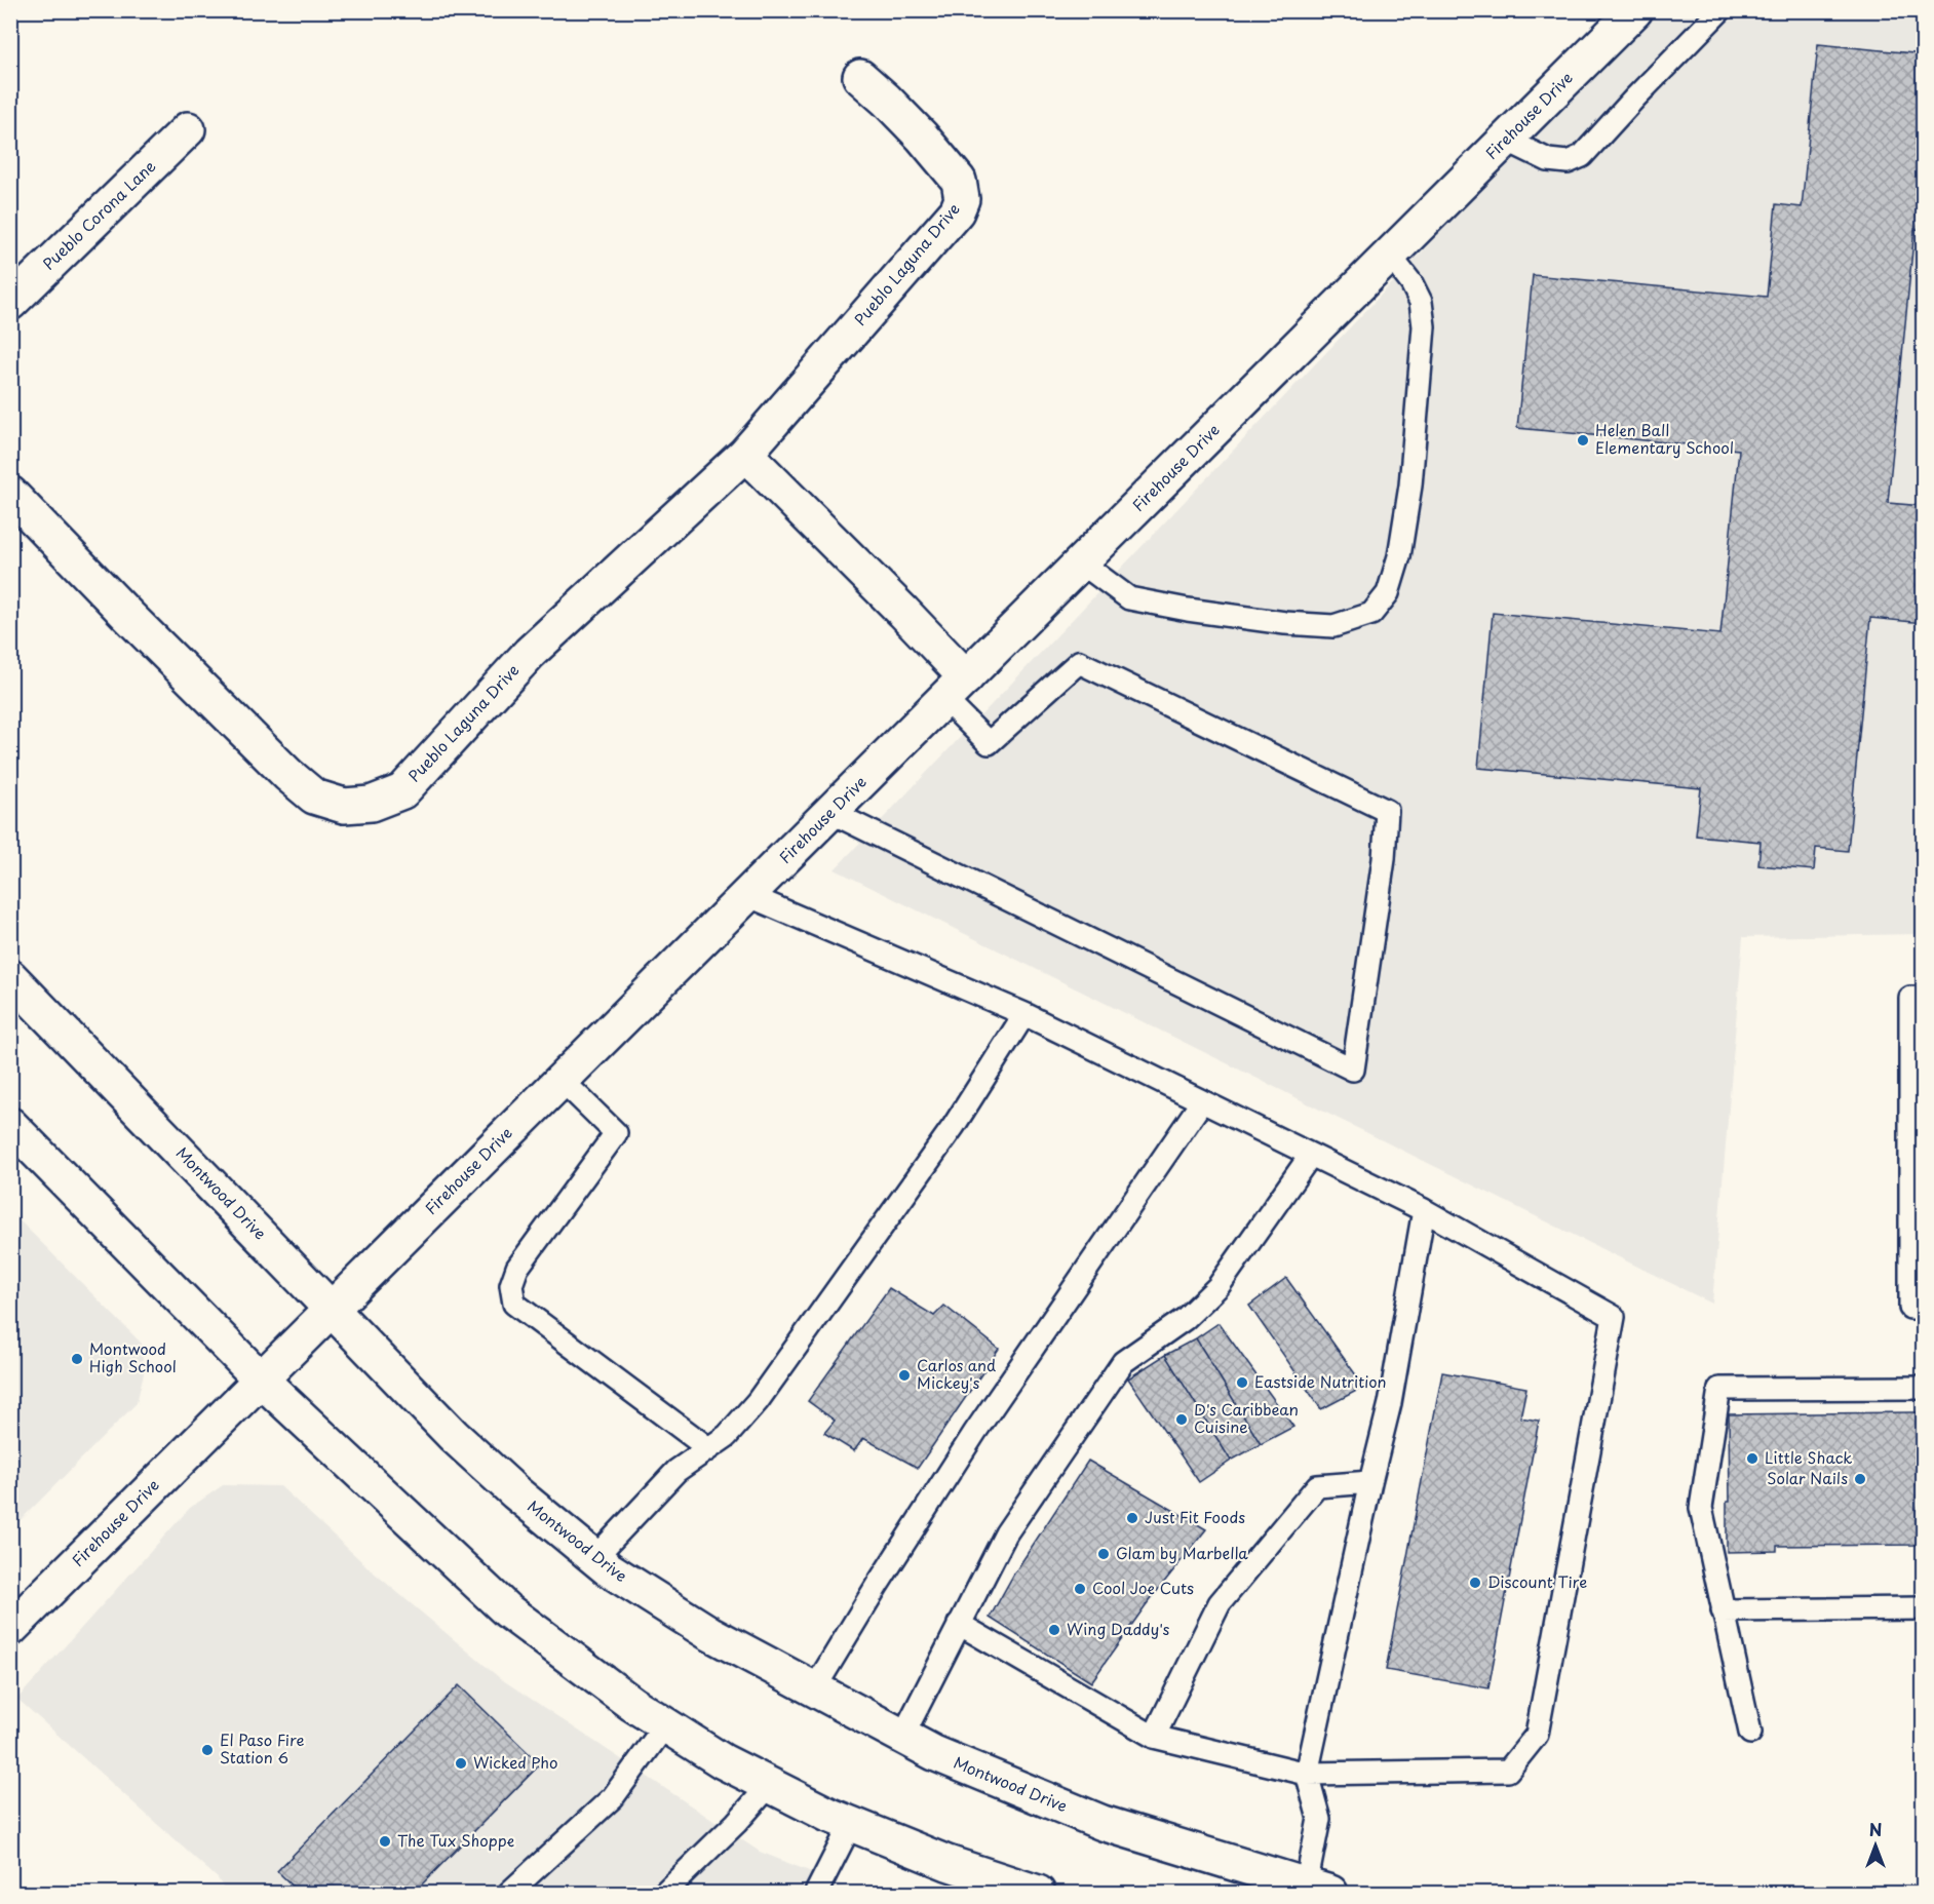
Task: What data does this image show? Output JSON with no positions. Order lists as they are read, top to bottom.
{
  "streets": {
    "street": [
      "Firehouse Drive",
      "Pueblo Corona Lane",
      "Pueblo Laguna Drive",
      "Montwood Drive"
    ]
  },
  "crossings": [
    ["Firehouse Drive", "Montwood Drive"]
  ],
  "places": [
    "Helen Ball Elementary School",
    "Montwood High School",
    "Carlos and Mickey's",
    "Eastside Nutrition",
    "D's Caribbean Cuisine",
    "Little Shack",
    "Solar Nails",
    "Just Fit Foods",
    "Glam by Marbella",
    "Discount Tire",
    "Cool Joe Cuts",
    "Wing Daddy's",
    "El Paso Fire Station 6",
    "Wicked Pho",
    "The Tux Shoppe"
  ],
  "north": "top"
}
